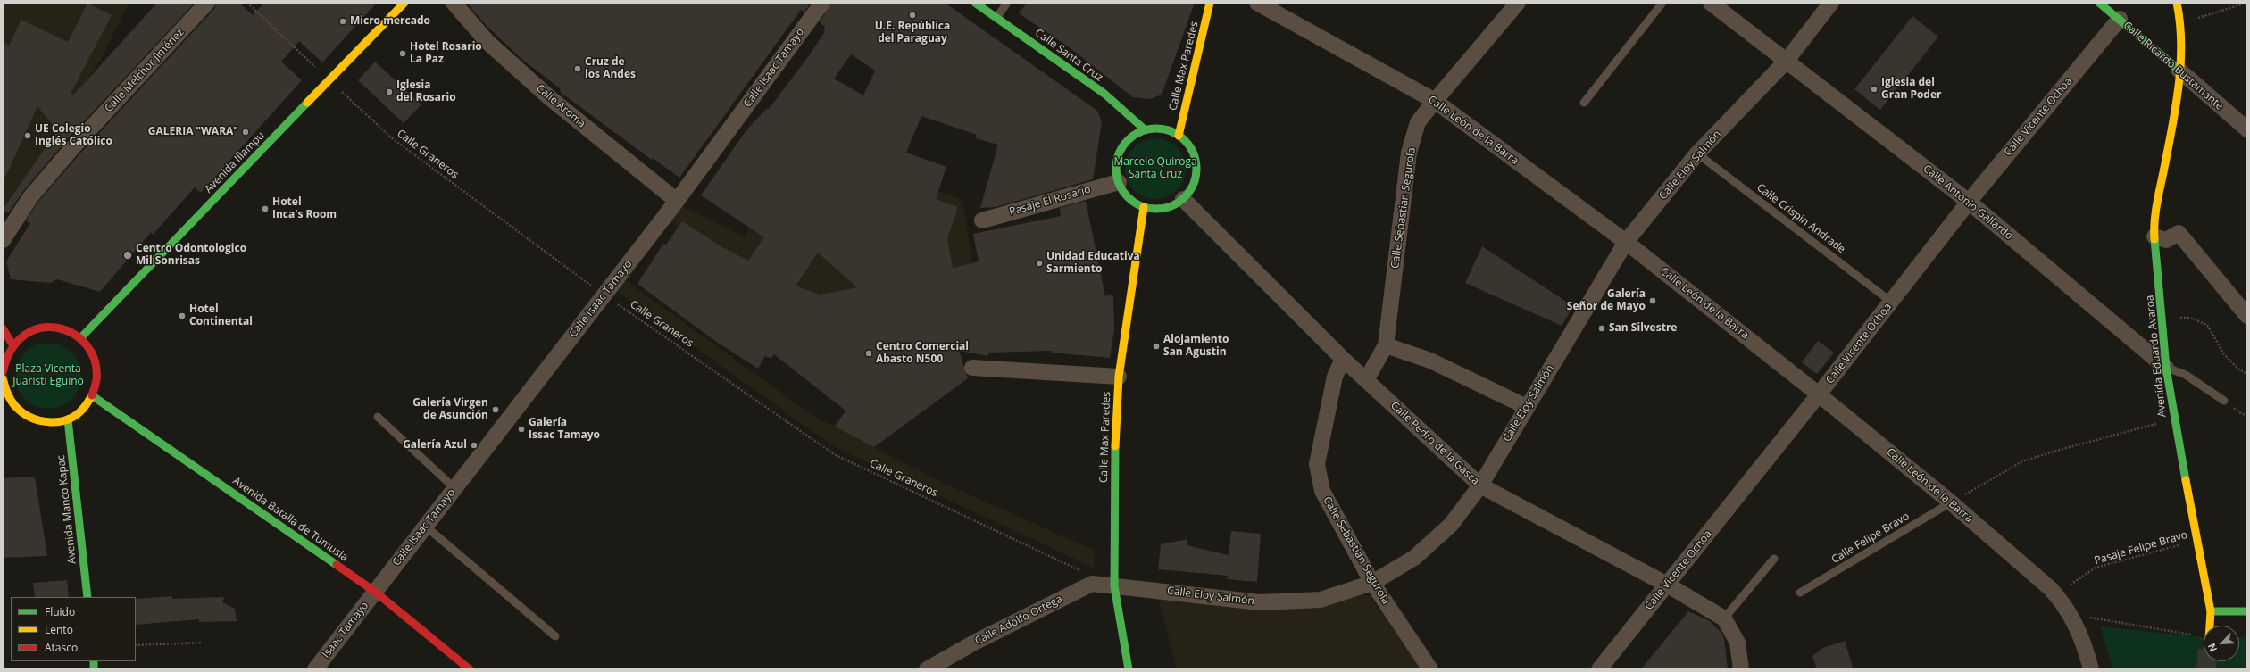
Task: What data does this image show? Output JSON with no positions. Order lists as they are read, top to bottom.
{
  "streets": {
    "main road": [
      "Calle Santa Cruz",
      "Calle Max Paredes",
      "Calle Ricardo Bustamante",
      "Avenida Illampu",
      "Avenida Eduardo Avaroa",
      "Avenida Manco Kapac",
      "Avenida Batalla de Tumusla"
    ],
    "street": [
      "Calle Isaac Tamayo",
      "Calle Melchor Jiménez",
      "Calle Aroma",
      "Calle Vicente Ochoa",
      "Calle León de la Barra",
      "Calle Eloy Salmón",
      "Pasaje El Rosario",
      "Calle Antonio Gallardo",
      "Calle Sebastian Segurola",
      "Calle Pedro de la Gasca",
      "Calle Adolfo Ortega",
      "Isaac Tamayo"
    ],
    "lane": ["Calle Crispin Andrade", "Calle Felipe Bravo"],
    "path": ["Calle Graneros", "Pasaje Felipe Bravo"]
  },
  "crossings": [
    ["Calle Santa Cruz", "Calle Max Paredes"],
    ["Calle Santa Cruz", "Pasaje El Rosario"],
    ["Calle Santa Cruz", "Calle Pedro de la Gasca"],
    ["Calle Max Paredes", "Calle Eloy Salmón"],
    ["Calle Max Paredes", "Pasaje El Rosario"],
    ["Calle Max Paredes", "Calle Pedro de la Gasca"],
    ["Calle Max Paredes", "Calle Adolfo Ortega"],
    ["Calle Ricardo Bustamante", "Calle Vicente Ochoa"],
    ["Calle Ricardo Bustamante", "Avenida Eduardo Avaroa"],
    ["Calle Isaac Tamayo", "Calle Aroma"],
    ["Calle Isaac Tamayo", "Calle Graneros"],
    ["Calle Isaac Tamayo", "Avenida Batalla de Tumusla"],
    ["Calle Isaac Tamayo", "Isaac Tamayo"],
    ["Calle Vicente Ochoa", "Calle León de la Barra"],
    ["Calle Vicente Ochoa", "Calle Antonio Gallardo"],
    ["Calle Vicente Ochoa", "Calle Crispin Andrade"],
    ["Calle Vicente Ochoa", "Calle Pedro de la Gasca"],
    ["Calle León de la Barra", "Calle Eloy Salmón"],
    ["Calle León de la Barra", "Calle Sebastian Segurola"],
    ["Calle León de la Barra", "Calle Felipe Bravo"],
    ["Calle Graneros", "Avenida Illampu"],
    ["Calle Eloy Salmón", "Calle Antonio Gallardo"],
    ["Calle Eloy Salmón", "Calle Sebastian Segurola"],
    ["Calle Eloy Salmón", "Calle Crispin Andrade"],
    ["Calle Eloy Salmón", "Calle Pedro de la Gasca"],
    ["Calle Eloy Salmón", "Calle Adolfo Ortega"],
    ["Pasaje El Rosario", "Calle Pedro de la Gasca"],
    ["Calle Antonio Gallardo", "Avenida Eduardo Avaroa"],
    ["Calle Sebastian Segurola", "Calle Pedro de la Gasca"],
    ["Avenida Eduardo Avaroa", "Pasaje Felipe Bravo"],
    ["Avenida Batalla de Tumusla", "Isaac Tamayo"]
  ],
  "parks": ["Marcelo Quiroga Santa Cruz", "Plaza Vicenta Juaristi Eguino"],
  "places": [
    "U.E. República del Paraguay",
    "Micro mercado",
    "Hotel Rosario La Paz",
    "Cruz de los Andes",
    "Iglesia del Gran Poder",
    "Iglesia del Rosario",
    "GALERIA \"WARA\"",
    "UE Colegio Inglés Católico",
    "Hotel Inca's Room",
    "Centro Odontologico Mil Sonrisas",
    "Unidad Educativa Sarmiento",
    "Galería Señor de Mayo",
    "Hotel Continental",
    "San Silvestre",
    "Alojamiento San Agustin",
    "Centro Comercial Abasto N500",
    "Galería Virgen de Asunción",
    "Galería Issac Tamayo",
    "Galería Azul"
  ],
  "legend": ["Fluido", "Lento", "Atasco"],
  "north": "bottom left"
}
